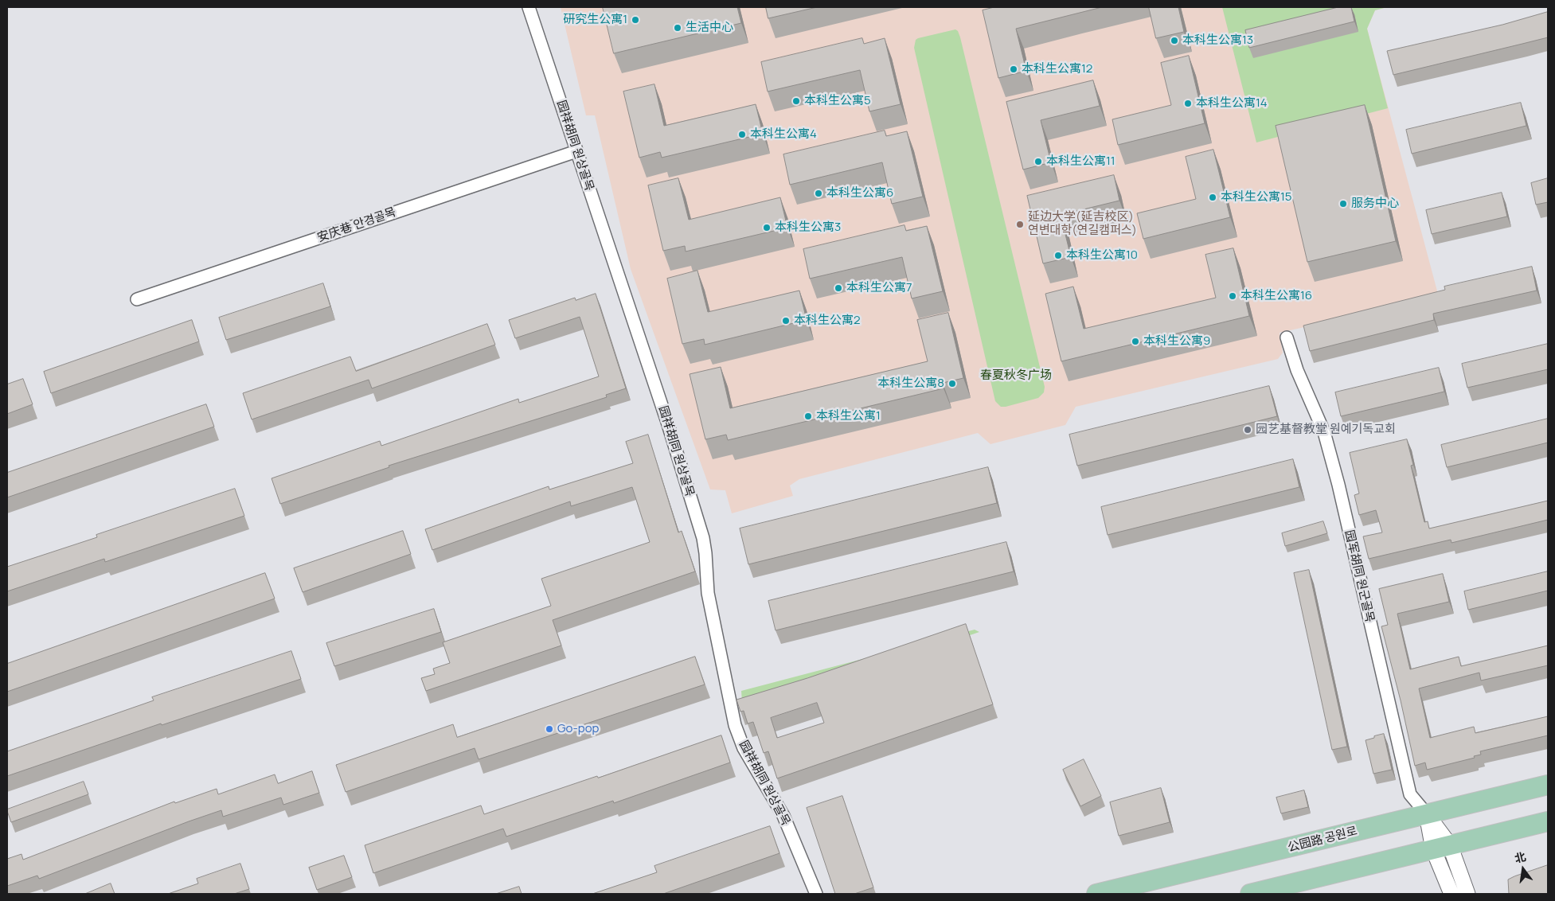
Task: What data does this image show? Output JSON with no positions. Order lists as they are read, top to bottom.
{
  "streets": {
    "main road": ["公园路 공원로"],
    "street": ["园祥胡同 원상골목", "安庆巷 안경골목", "园军胡同 원군골목"]
  },
  "crossings": [
    ["园祥胡同 원상골목", "安庆巷 안경골목"],
    ["园军胡同 원군골목", "公园路 공원로"]
  ],
  "parks": ["春夏秋冬广场"],
  "places": [
    "研究生公寓1",
    "生活中心",
    "本科生公寓13",
    "本科生公寓12",
    "本科生公寓5",
    "本科生公寓14",
    "本科生公寓4",
    "本科生公寓11",
    "本科生公寓6",
    "本科生公寓15",
    "服务中心",
    "延边大学(延吉校区) 연변대학(연길캠퍼스)",
    "本科生公寓3",
    "本科生公寓10",
    "本科生公寓7",
    "本科生公寓16",
    "本科生公寓2",
    "本科生公寓9",
    "本科生公寓8",
    "本科生公寓1",
    "园艺基督教堂 원예기독교회",
    "Go-pop"
  ],
  "north": "top"
}
